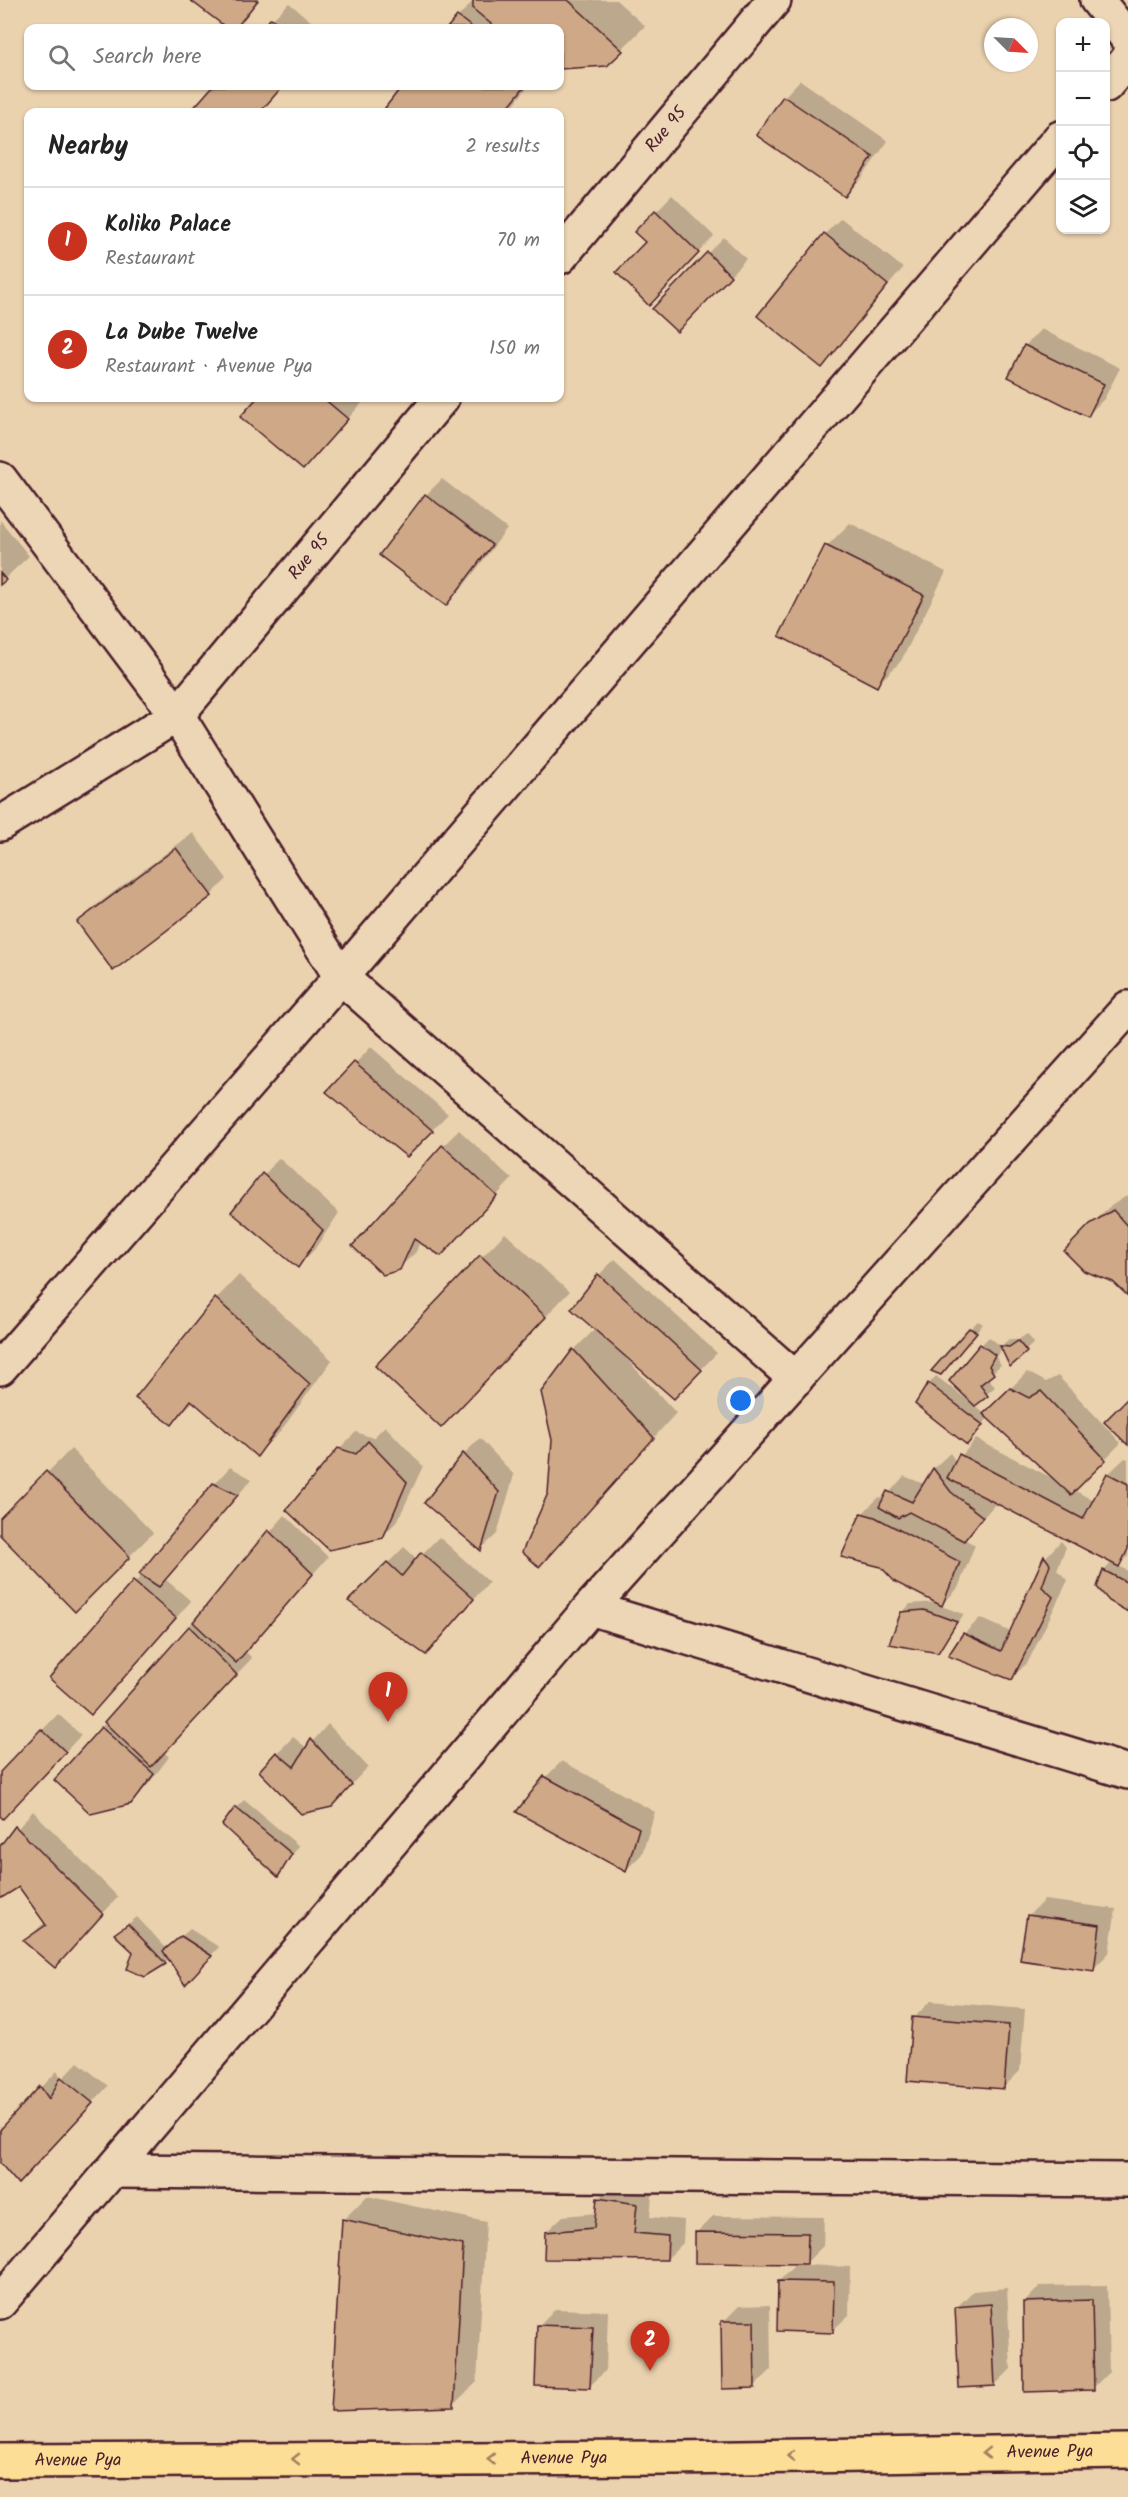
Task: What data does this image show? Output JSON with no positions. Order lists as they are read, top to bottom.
{
  "streets": {
    "main road": ["Avenue Pya"],
    "street": ["Rue 95"]
  },
  "one_way": ["Avenue Pya"],
  "north": "bottom right",
  "page": {
    "map_buttons": ["+", "−"],
    "search": "Search here",
    "heading": ["Nearby", "2 results"],
    "list": [
      {
        "mark": "1",
        "name": "Koliko Palace",
        "note": "Restaurant",
        "value": "70 m"
      },
      {
        "mark": "2",
        "name": "La Dube Twelve",
        "note": "Restaurant · Avenue Pya",
        "value": "150 m"
      }
    ],
    "pins": ["1", "2"]
  }
}
